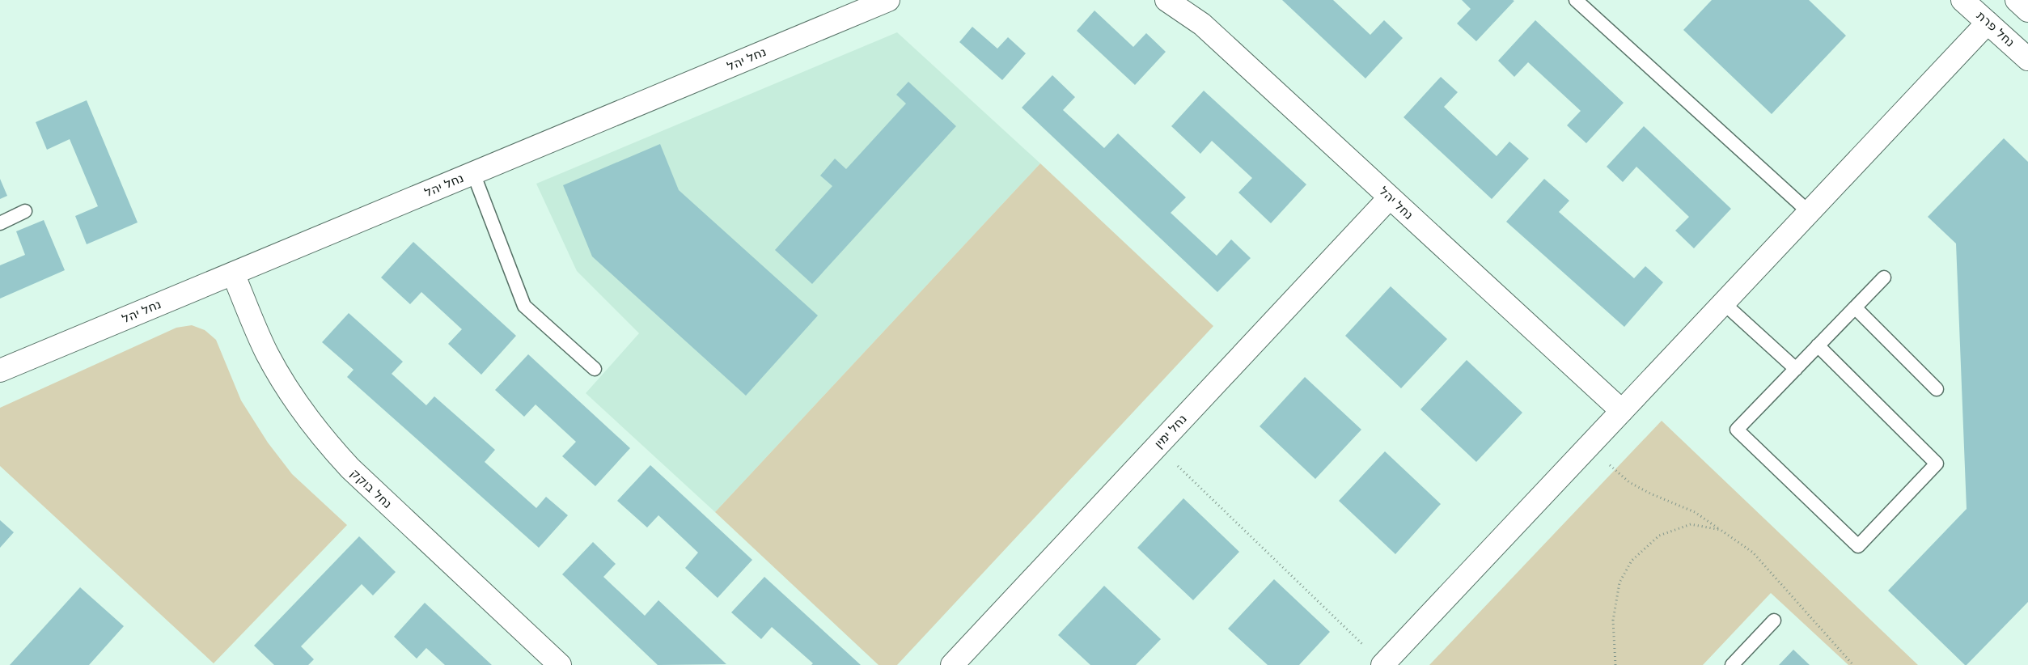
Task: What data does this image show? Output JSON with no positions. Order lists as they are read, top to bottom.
{
  "streets": {
    "street": [
      "נחל פרת",
      "נחל יהל",
      "נחל ימין",
      "נחל בוקק"
    ]
  },
  "crossings": [
    ["נחל יהל", "נחל ימין"],
    ["נחל יהל", "נחל בוקק"]
  ]
}
